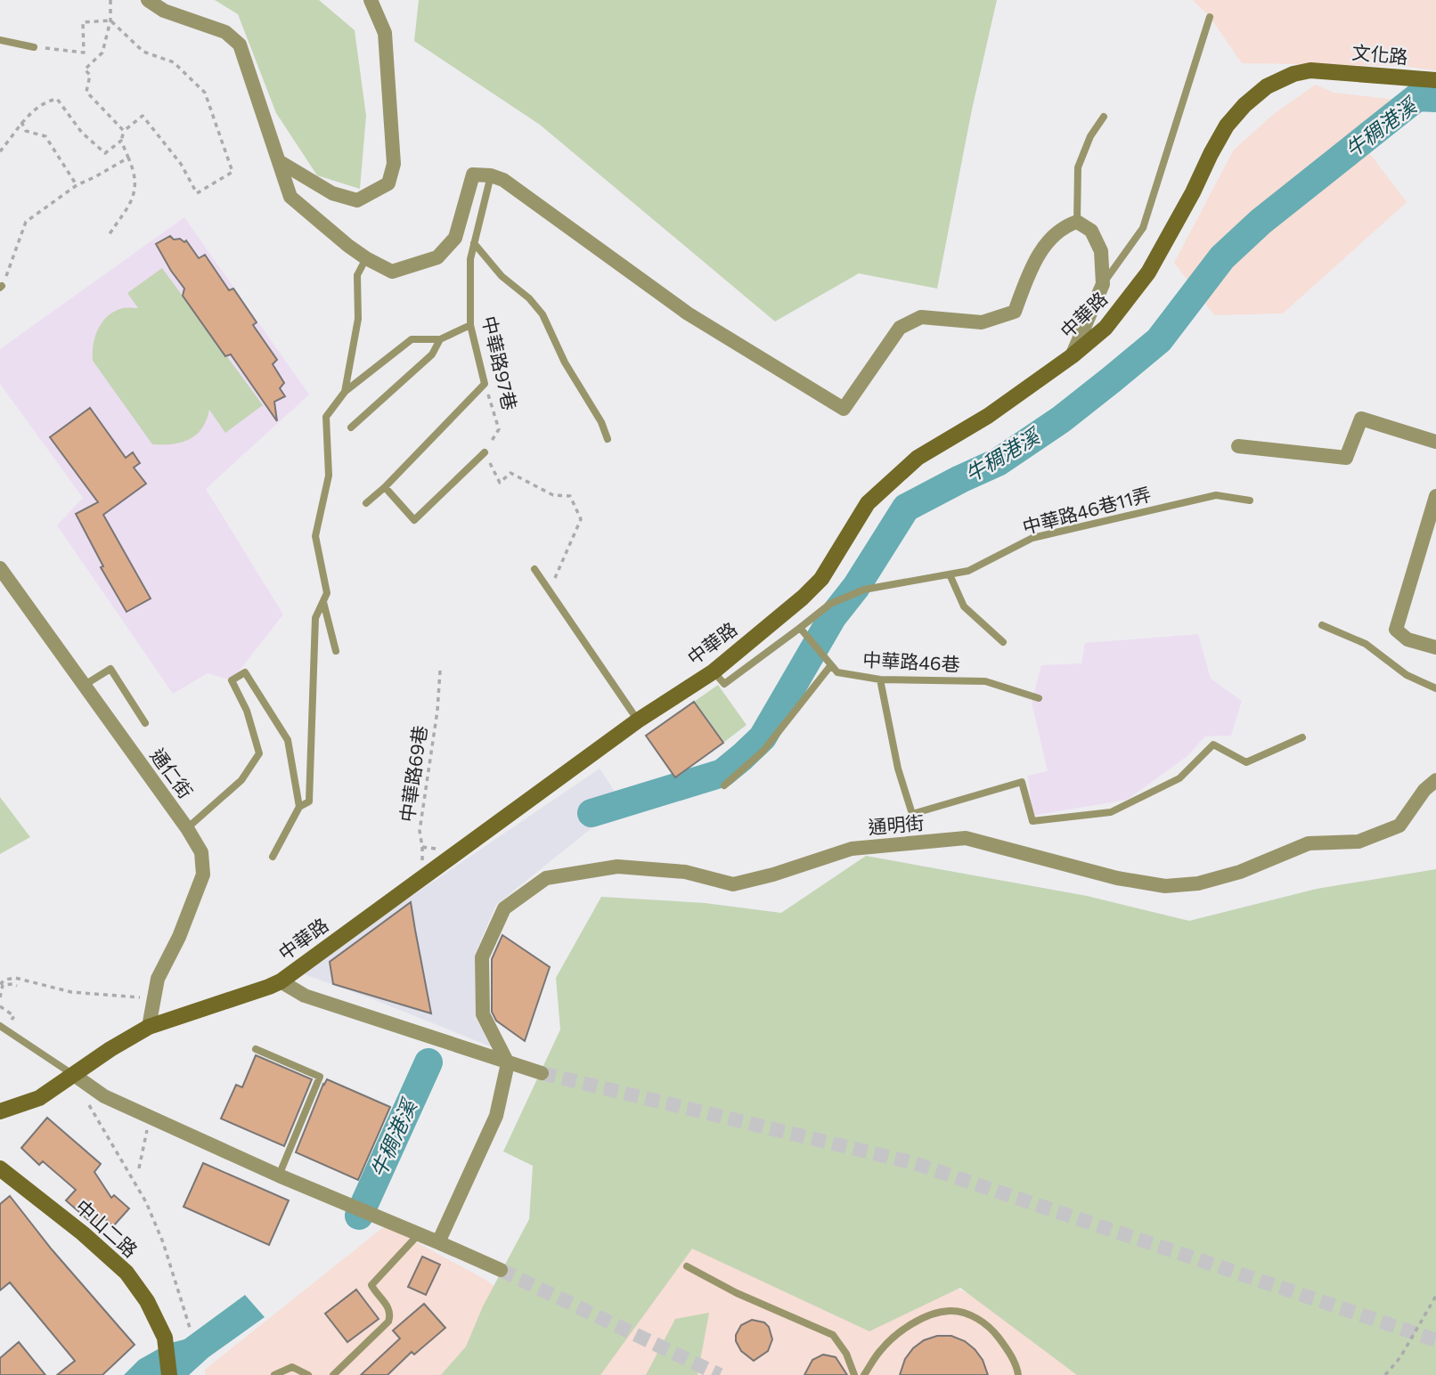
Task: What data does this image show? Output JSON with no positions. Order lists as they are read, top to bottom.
{
  "streets": {
    "street": [
      "文化路",
      "中華路",
      "通仁街",
      "通明街",
      "中山二路"
    ],
    "lane": ["中華路97巷", "中華路46巷11弄", "中華路46巷"],
    "path": ["中華路69巷"]
  },
  "crossings": [
    ["文化路", "中華路"],
    ["中華路", "通仁街"],
    ["中華路", "中華路69巷"]
  ],
  "water": ["牛稠港溪"]
}
